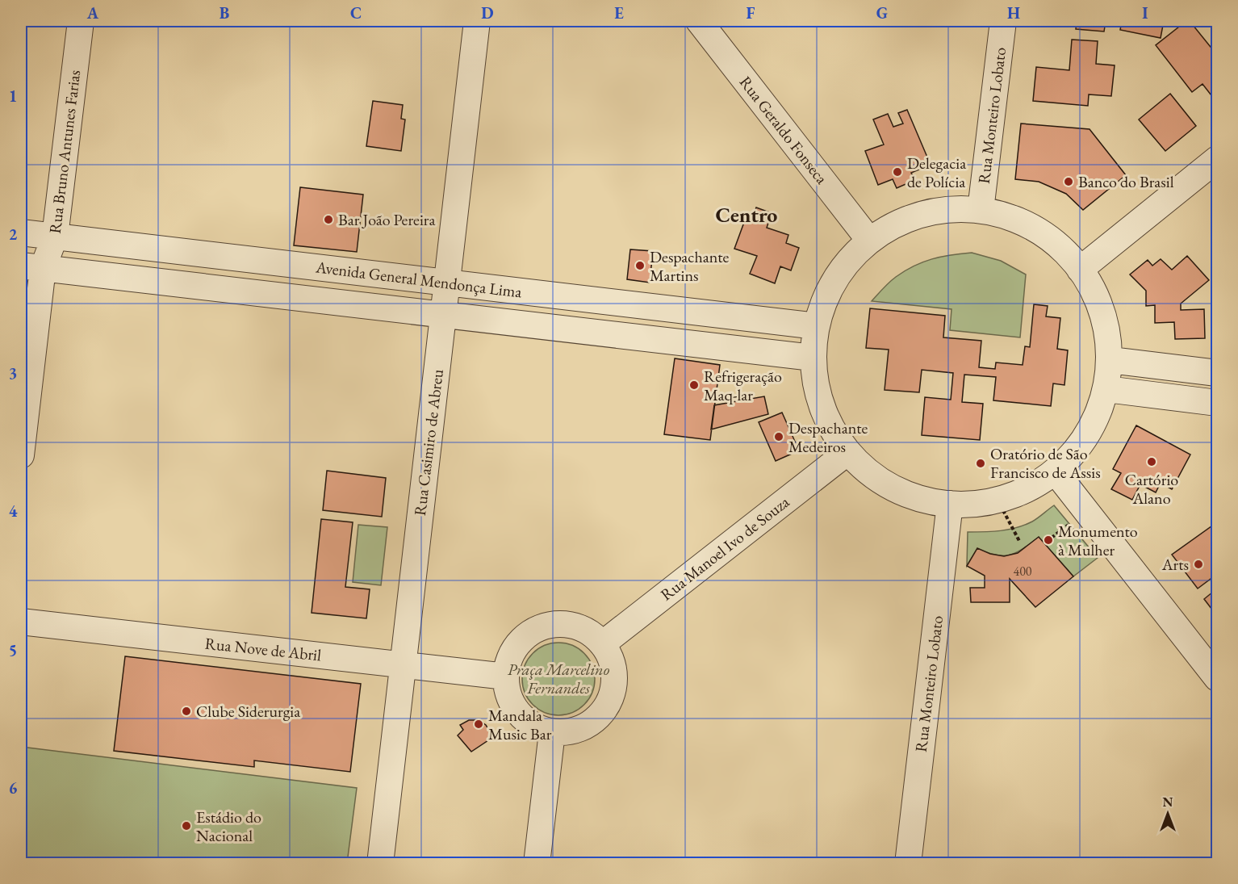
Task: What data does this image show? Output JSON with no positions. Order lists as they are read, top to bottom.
{
  "streets": {
    "street": [
      "Rua Monteiro Lobato",
      "Rua Geraldo Fonseca",
      "Rua Bruno Antunes Farias",
      "Avenida General Mendonça Lima",
      "Rua Casimiro de Abreu",
      "Rua Manoel Ivo de Souza",
      "Rua Nove de Abril"
    ]
  },
  "crossings": [
    ["Rua Bruno Antunes Farias", "Avenida General Mendonça Lima"],
    ["Avenida General Mendonça Lima", "Rua Casimiro de Abreu"],
    ["Rua Casimiro de Abreu", "Rua Nove de Abril"],
    ["Rua Manoel Ivo de Souza", "Rua Nove de Abril"]
  ],
  "districts": ["Centro"],
  "parks": ["Praça Marcelino Fernandes"],
  "places": [
    "Delegacia de Polícia",
    "Banco do Brasil",
    "Bar João Pereira",
    "Despachante Martins",
    "Refrigeração Maq-lar",
    "Despachante Medeiros",
    "Cartório Alano",
    "Oratório de São Francisco de Assis",
    "Monumento à Mulher",
    "Arts",
    "Clube Siderurgia",
    "Mandala Music Bar",
    "Estádio do Nacional"
  ],
  "house_numbers": ["400"],
  "north": "top",
  "grid": {
    "columns": [
      "A",
      "B",
      "C",
      "D",
      "E",
      "F",
      "G",
      "H",
      "I"
    ],
    "rows": [
      "1",
      "2",
      "3",
      "4",
      "5",
      "6"
    ]
  }
}
